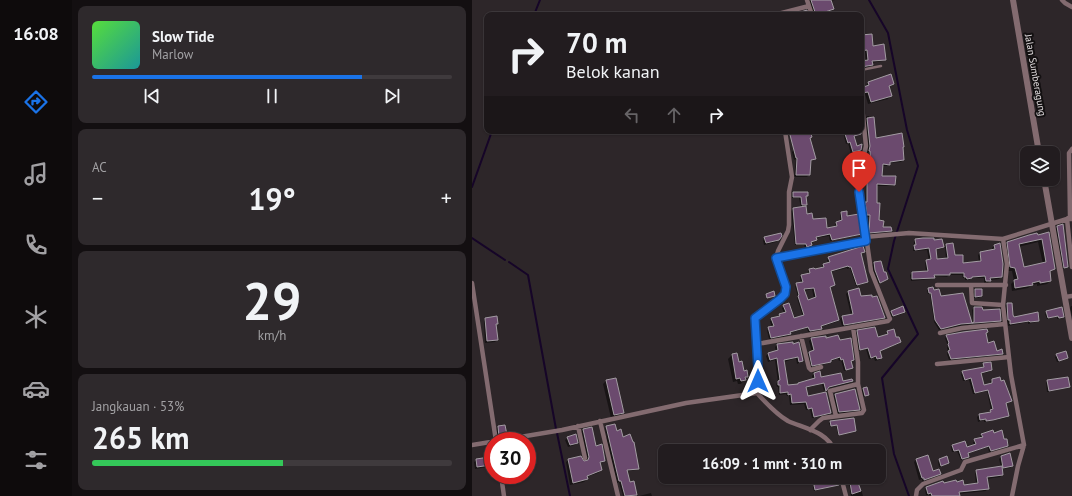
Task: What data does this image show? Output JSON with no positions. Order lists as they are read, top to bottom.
{
  "streets": {
    "street": ["Jalan Sumberagung"]
  },
  "page": {
    "tabs": "16:08",
    "turn": ["70 m", "Belok kanan"],
    "song": ["Slow Tide", "Marlow"],
    "tile": [
      "AC",
      ["29", "km/h"],
      ["Jangkauan · 53%", "265 km"]
    ],
    "heat": ["−", "19°", "+"],
    "limit": "30",
    "trip": "16:09 · 1 mnt · 310 m"
  }
}
